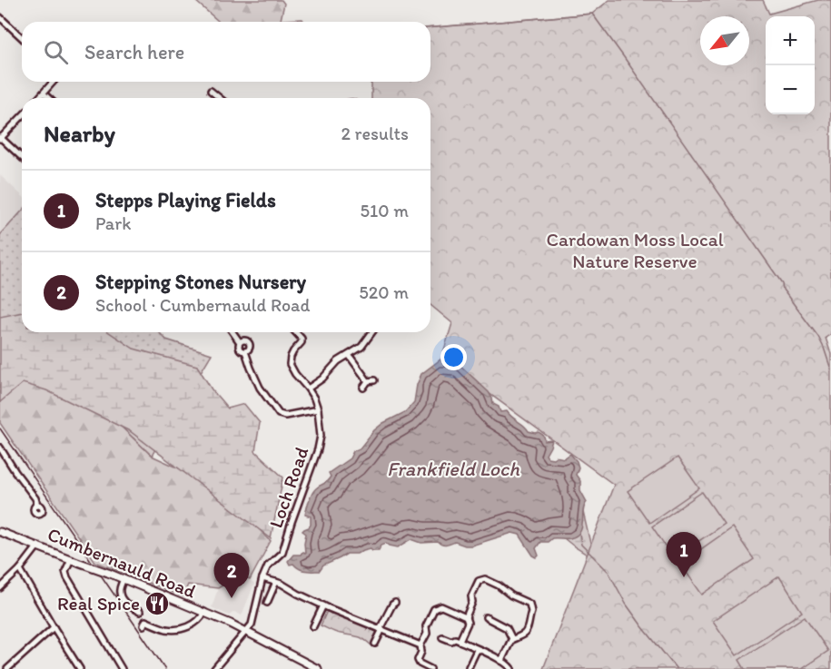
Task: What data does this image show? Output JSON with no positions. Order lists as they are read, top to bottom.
{
  "streets": {
    "main road": ["Cumbernauld Road"],
    "street": ["Loch Road"]
  },
  "crossings": [
    ["Loch Road", "Cumbernauld Road"]
  ],
  "water": ["Frankfield Loch"],
  "parks": ["Cardowan Moss Local Nature Reserve"],
  "places": {
    "restaurant": ["Real Spice"]
  },
  "north": "bottom left",
  "page": {
    "map_buttons": ["+", "−"],
    "search": "Search here",
    "heading": ["Nearby", "2 results"],
    "list": [
      {
        "mark": "1",
        "name": "Stepps Playing Fields",
        "note": "Park",
        "value": "510 m"
      },
      {
        "mark": "2",
        "name": "Stepping Stones Nursery",
        "note": "School · Cumbernauld Road",
        "value": "520 m"
      }
    ],
    "pins": ["1", "2"]
  }
}
